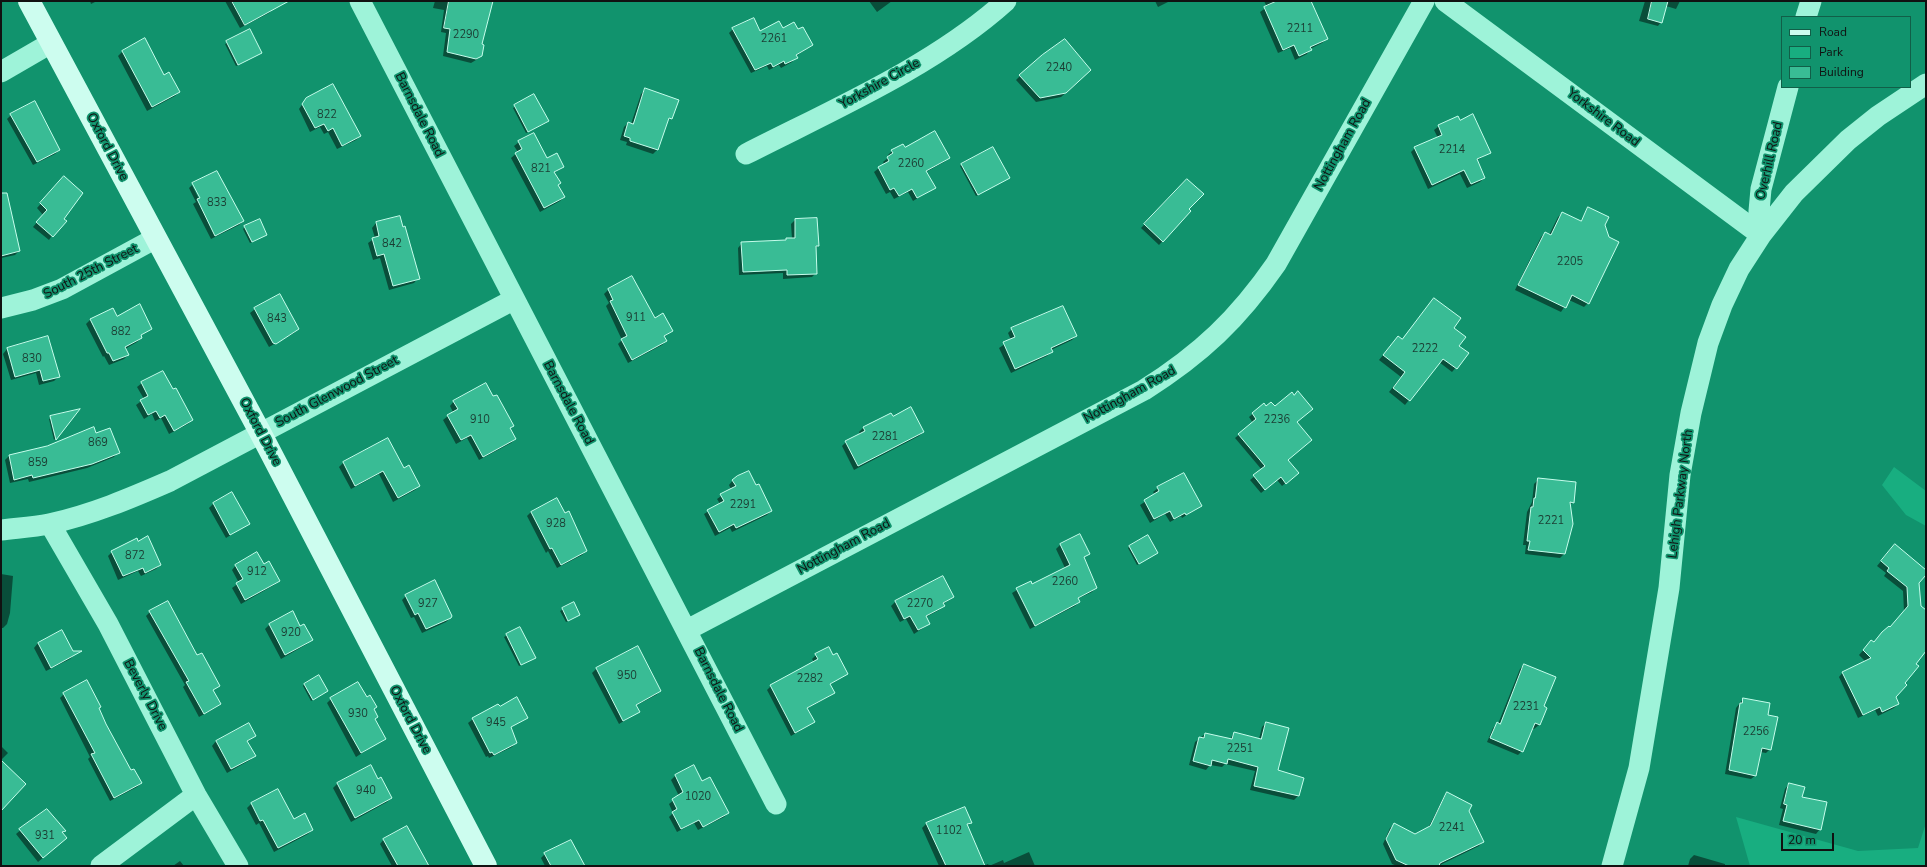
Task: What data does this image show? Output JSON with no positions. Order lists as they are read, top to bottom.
{
  "streets": {
    "main road": ["Oxford Drive"],
    "street": [
      "Yorkshire Circle",
      "Barnsdale Road",
      "Yorkshire Road",
      "Nottingham Road",
      "Overhill Road",
      "South 25th Street",
      "South Glenwood Street",
      "Lehigh Parkway North",
      "Beverly Drive"
    ]
  },
  "crossings": [
    ["Barnsdale Road", "Nottingham Road"],
    ["Barnsdale Road", "South Glenwood Street"],
    ["Yorkshire Road", "Overhill Road"],
    ["Yorkshire Road", "Lehigh Parkway North"],
    ["Oxford Drive", "South 25th Street"],
    ["Oxford Drive", "South Glenwood Street"],
    ["Overhill Road", "Lehigh Parkway North"],
    ["South Glenwood Street", "Beverly Drive"]
  ],
  "house_numbers": [
    "2211",
    "2290",
    "2261",
    "2240",
    "822",
    "2214",
    "2260",
    "821",
    "833",
    "842",
    "2205",
    "911",
    "843",
    "882",
    "2222",
    "830",
    "910",
    "2236",
    "2281",
    "869",
    "859",
    "2291",
    "2221",
    "928",
    "872",
    "912",
    "2260",
    "927",
    "2270",
    "920",
    "950",
    "2282",
    "2231",
    "930",
    "945",
    "2256",
    "2251",
    "940",
    "1020",
    "2241",
    "1102",
    "931"
  ],
  "legend": ["Road", "Park", "Building"],
  "scale_bar": "20 m"
}
